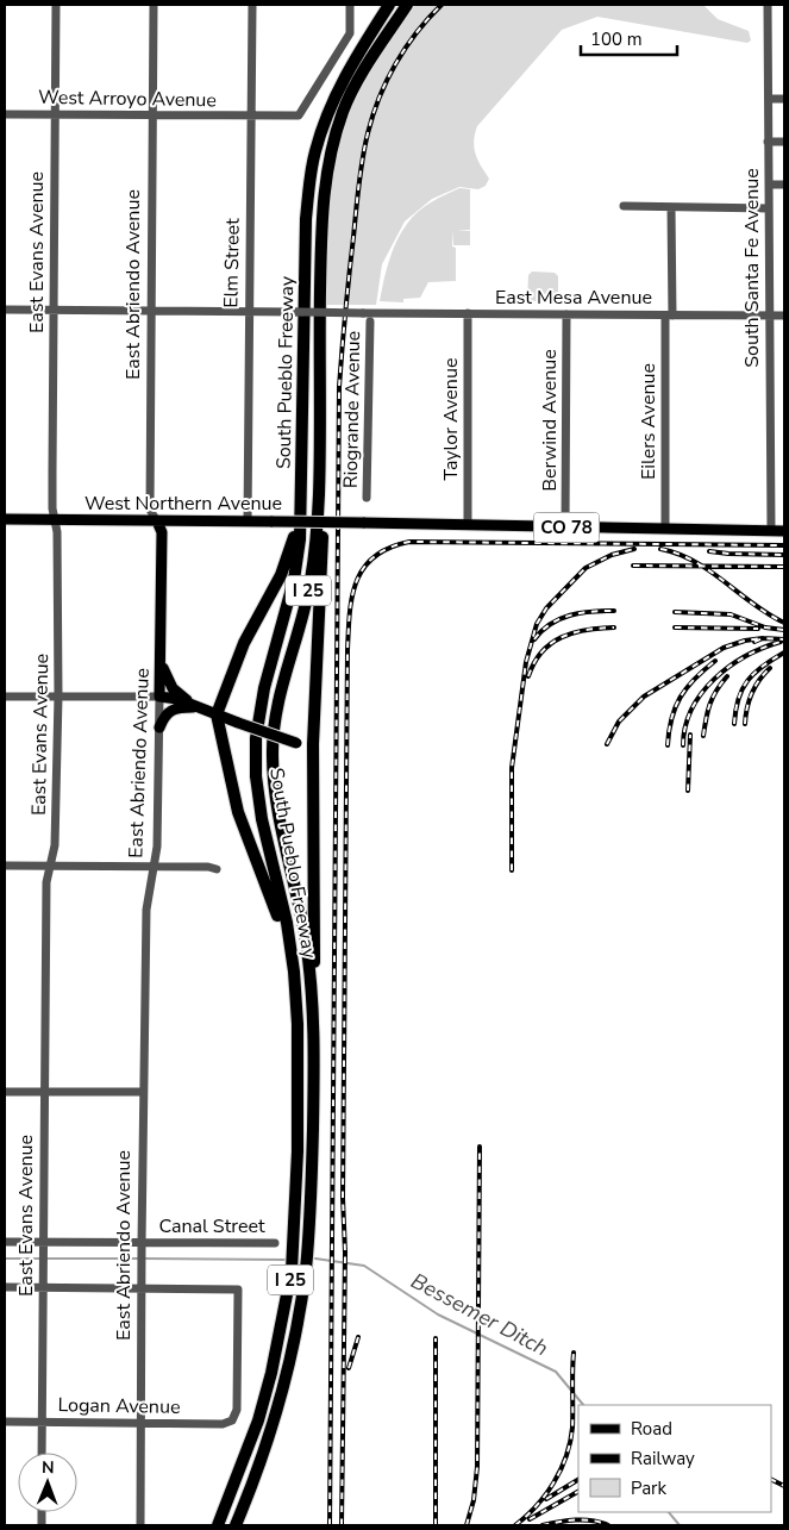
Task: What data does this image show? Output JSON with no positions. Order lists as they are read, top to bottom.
{
  "streets": {
    "highway": ["South Pueblo Freeway", "I 25"],
    "main road": ["East Abriendo Avenue", "West Northern Avenue", "CO 78"],
    "street": [
      "West Arroyo Avenue",
      "East Evans Avenue",
      "Elm Street",
      "South Santa Fe Avenue",
      "East Mesa Avenue",
      "Riogrande Avenue",
      "Taylor Avenue",
      "Berwind Avenue",
      "Eilers Avenue",
      "Canal Street",
      "Logan Avenue"
    ]
  },
  "crossings": [
    ["West Arroyo Avenue", "East Evans Avenue"],
    ["West Arroyo Avenue", "Elm Street"],
    ["West Arroyo Avenue", "East Abriendo Avenue"],
    ["East Evans Avenue", "East Mesa Avenue"],
    ["East Evans Avenue", "West Northern Avenue"],
    ["East Evans Avenue", "Canal Street"],
    ["East Evans Avenue", "Logan Avenue"],
    ["Elm Street", "East Mesa Avenue"],
    ["Elm Street", "West Northern Avenue"],
    ["South Santa Fe Avenue", "East Mesa Avenue"],
    ["South Santa Fe Avenue", "CO 78"],
    ["East Abriendo Avenue", "East Mesa Avenue"],
    ["East Abriendo Avenue", "West Northern Avenue"],
    ["East Abriendo Avenue", "Canal Street"],
    ["East Abriendo Avenue", "Logan Avenue"],
    ["East Mesa Avenue", "Taylor Avenue"],
    ["East Mesa Avenue", "Berwind Avenue"],
    ["East Mesa Avenue", "Eilers Avenue"],
    ["Taylor Avenue", "West Northern Avenue"],
    ["Taylor Avenue", "CO 78"],
    ["Berwind Avenue", "CO 78"],
    ["Eilers Avenue", "CO 78"],
    ["West Northern Avenue", "CO 78"]
  ],
  "water": ["Bessemer Ditch"],
  "legend": ["Road", "Railway", "Park"],
  "scale_bar": "100 m",
  "north": "top"
}
